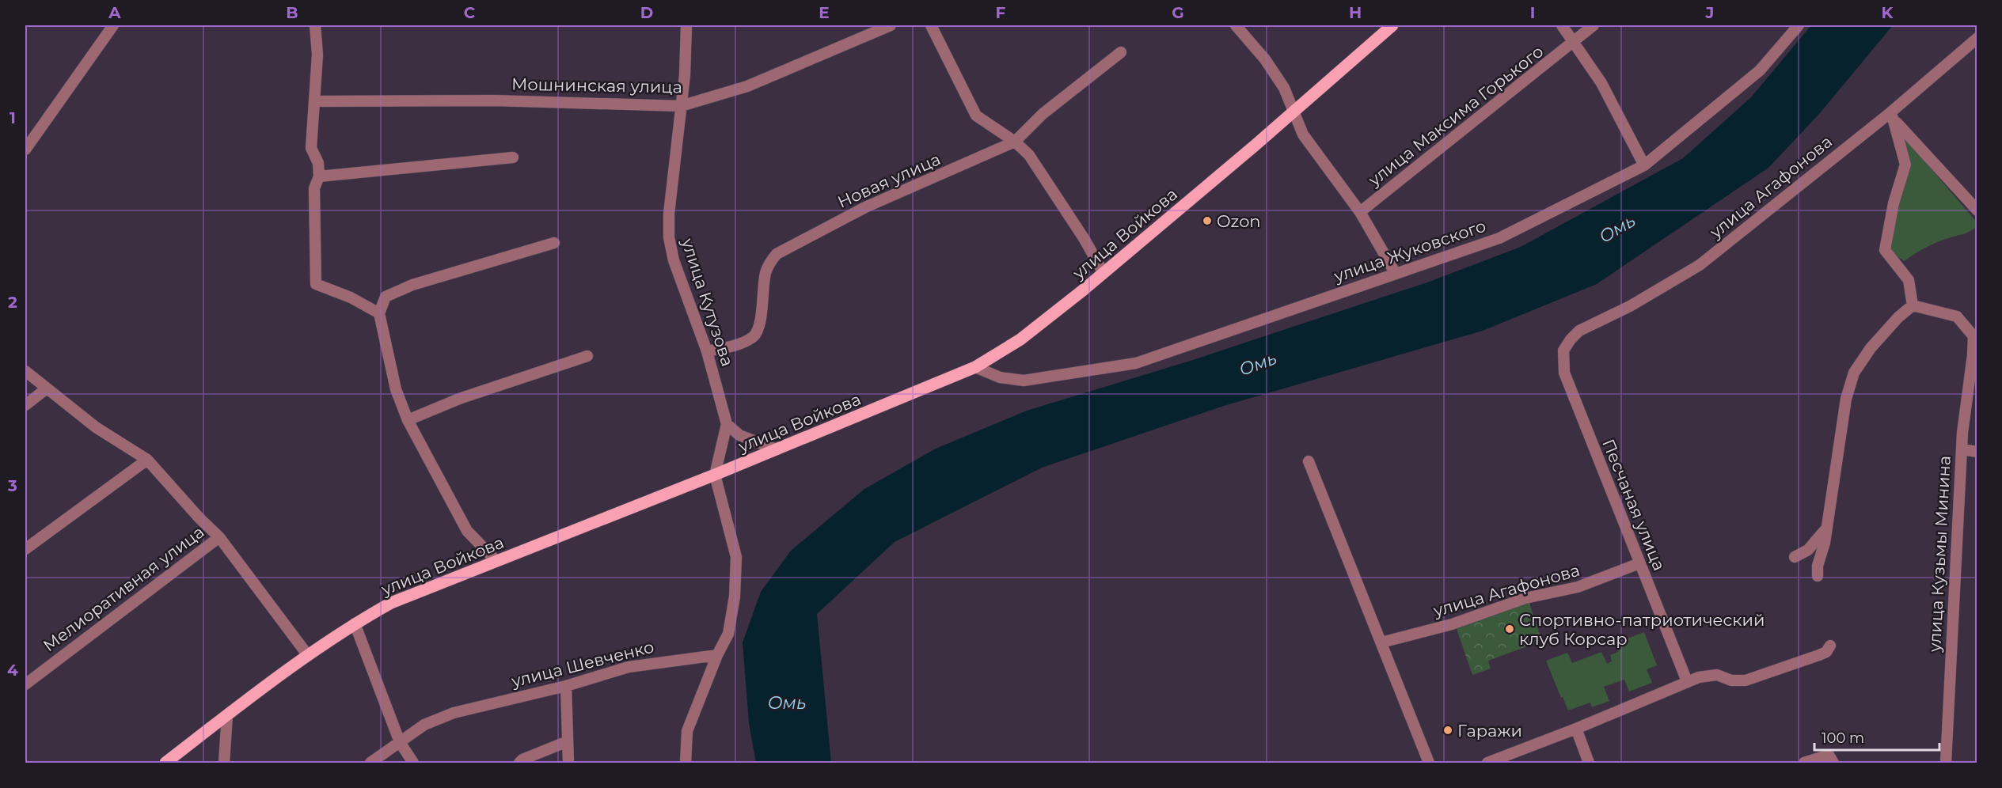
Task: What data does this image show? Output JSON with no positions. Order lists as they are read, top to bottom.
{
  "streets": {
    "main road": ["улица Войкова"],
    "street": [
      "Мошнинская улица",
      "улица Максима Горького",
      "Новая улица",
      "улица Агафонова",
      "улица Жуковского",
      "улица Кутузова",
      "Песчаная улица",
      "улица Кузьмы Минина",
      "Мелиоративная улица",
      "улица Шевченко"
    ]
  },
  "crossings": [
    ["Мошнинская улица", "улица Кутузова"],
    ["Новая улица", "улица Кутузова"],
    ["улица Агафонова", "Песчаная улица"],
    ["улица Войкова", "улица Жуковского"],
    ["улица Войкова", "улица Кутузова"]
  ],
  "water": ["Омь"],
  "places": ["Ozon", "Спортивно-патриотический клуб Корсар", "Гаражи"],
  "scale_bar": "100 m",
  "grid": {
    "columns": [
      "A",
      "B",
      "C",
      "D",
      "E",
      "F",
      "G",
      "H",
      "I",
      "J",
      "K"
    ],
    "rows": [
      "1",
      "2",
      "3",
      "4"
    ]
  }
}
